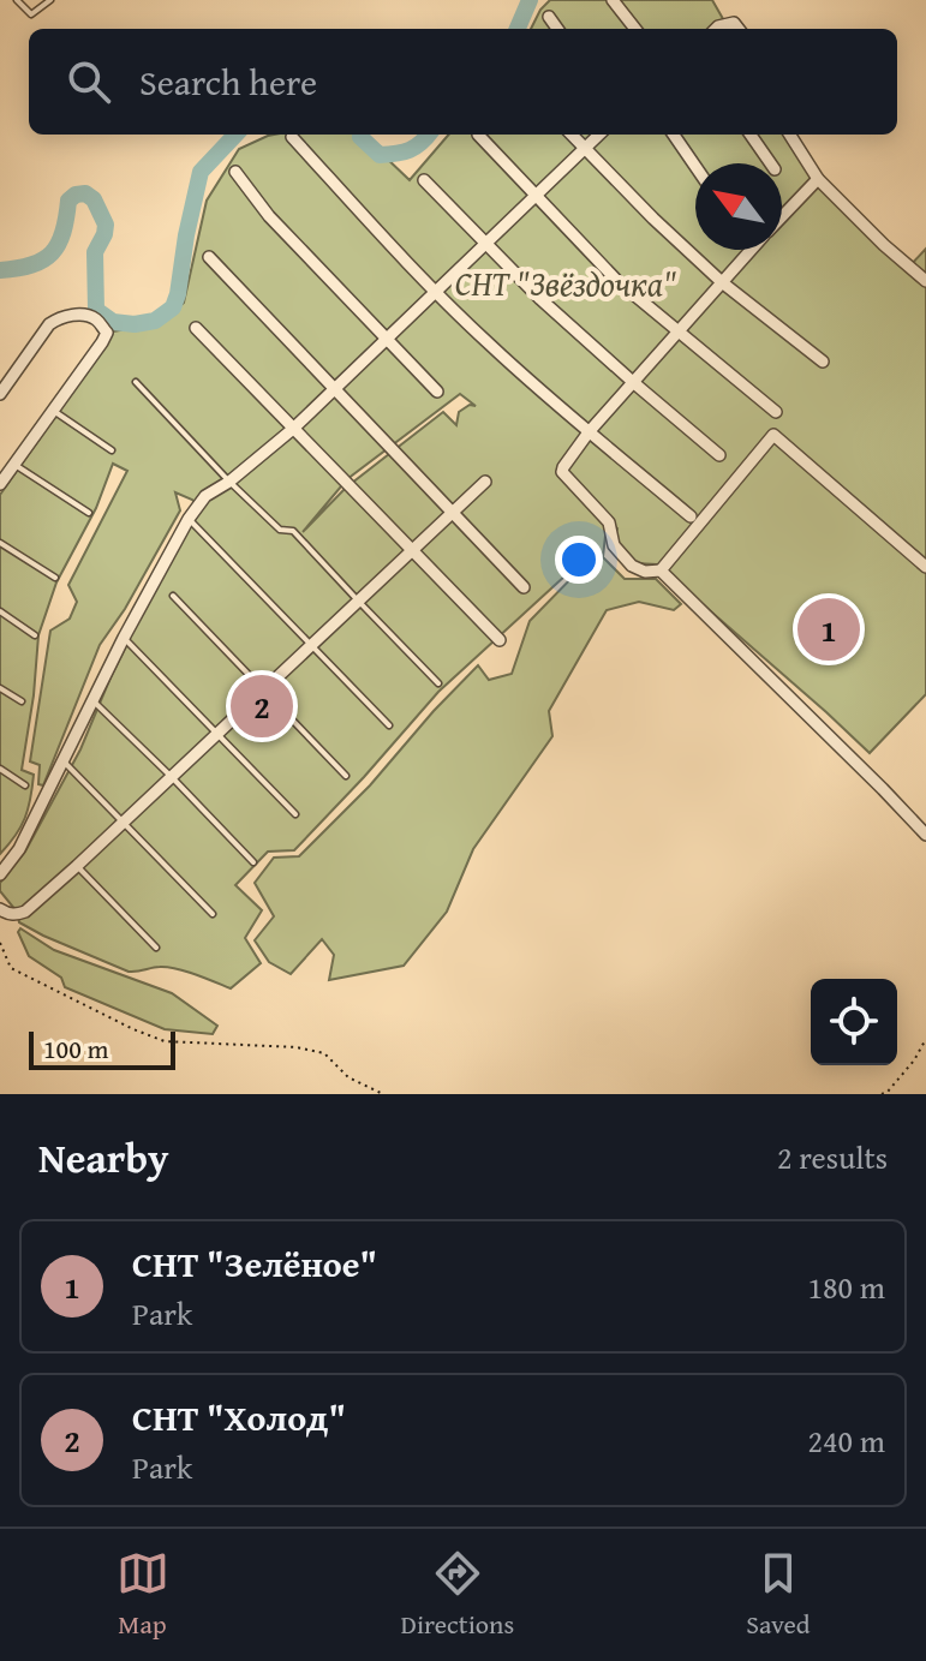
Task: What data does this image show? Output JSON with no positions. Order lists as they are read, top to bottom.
{
  "parks": ["СНТ \"Звёздочка\""],
  "scale_bar": "100 m",
  "north": "top left",
  "page": {
    "search": "Search here",
    "pins": ["1", "2"],
    "scale": "100 m",
    "heading": ["Nearby", "2 results"],
    "list": [
      {
        "mark": "1",
        "name": "СНТ \"Зелёное\"",
        "note": "Park",
        "value": "180 m"
      },
      {
        "mark": "2",
        "name": "СНТ \"Холод\"",
        "note": "Park",
        "value": "240 m"
      }
    ],
    "nav": ["Map", "Directions", "Saved"]
  }
}
